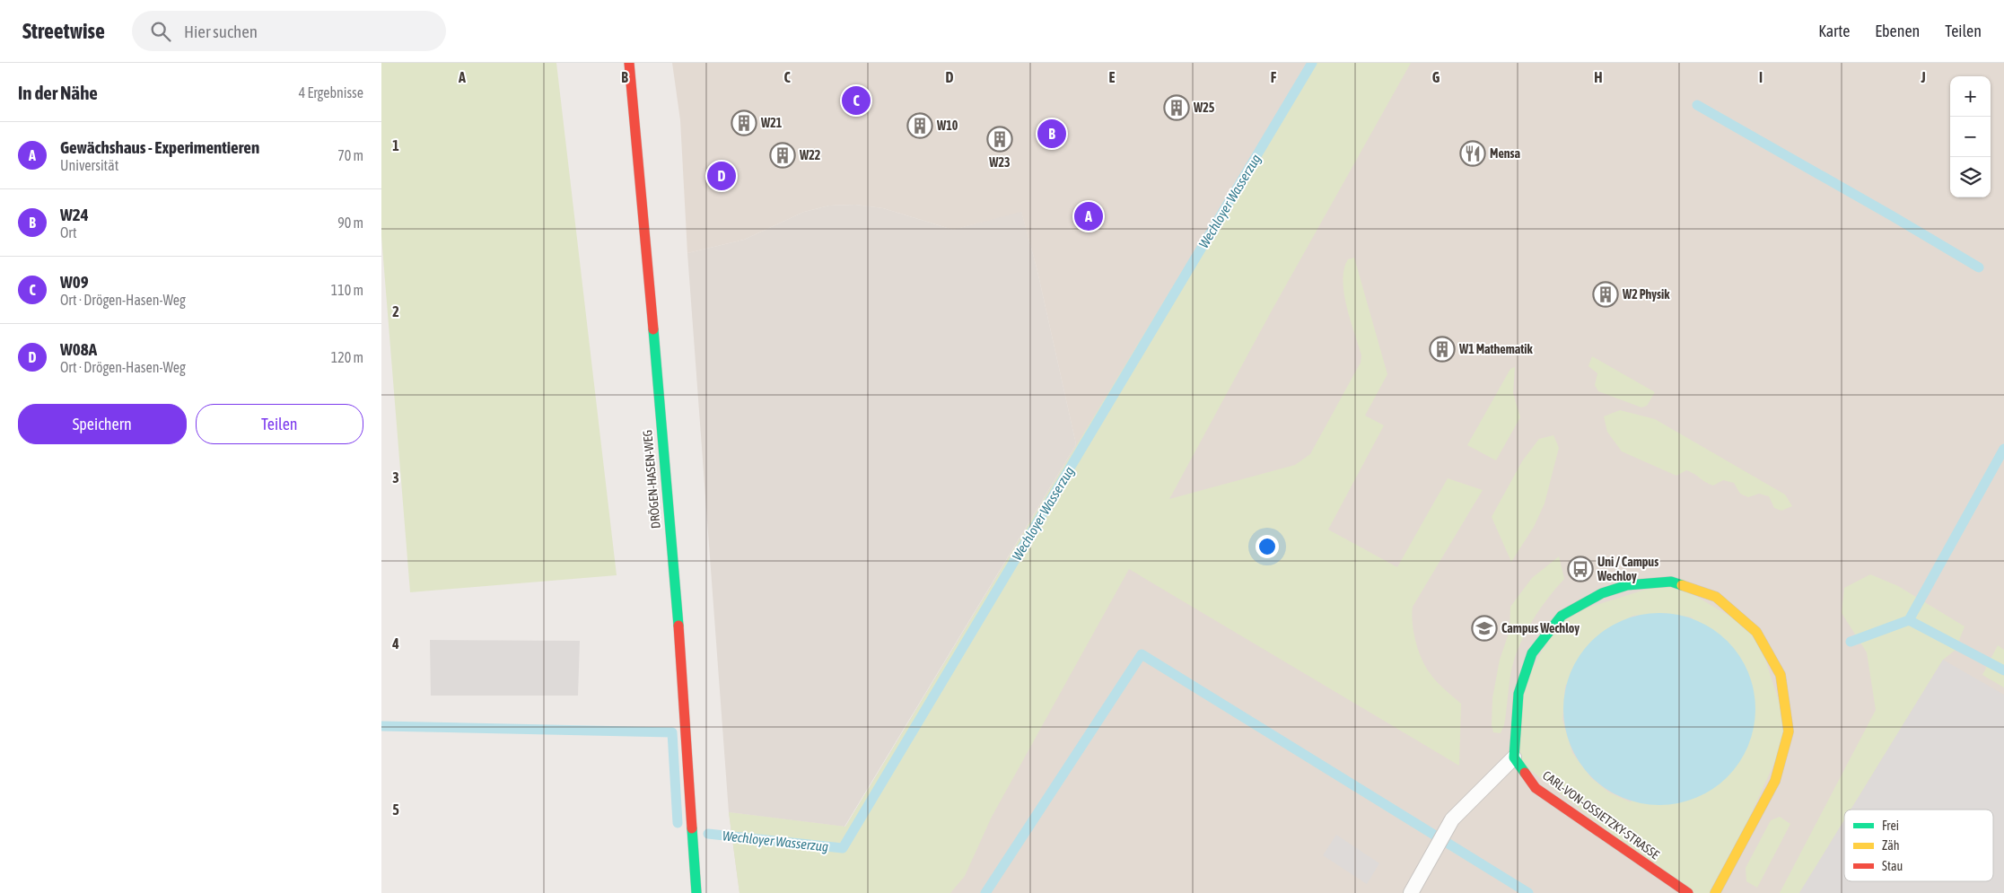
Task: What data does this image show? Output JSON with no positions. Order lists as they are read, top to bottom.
{
  "streets": {
    "street": ["DRÖGEN-HASEN-WEG", "CARL-VON-OSSIETZKY-STRASSE"]
  },
  "water": ["Wechloyer Wasserzug"],
  "places": {
    "building": [
      "W25",
      "W21",
      "W10",
      "W23",
      "W22",
      "W2 Physik",
      "W1 Mathematik"
    ],
    "restaurant": ["Mensa"],
    "bus stop": ["Uni / Campus Wechloy"],
    "school or university": ["Campus Wechloy"]
  },
  "legend": ["Frei", "Zäh", "Stau"],
  "page": {
    "header": "Streetwise",
    "search": "Hier suchen",
    "nav": ["Karte", "Ebenen", "Teilen"],
    "heading": ["In der Nähe", "4 Ergebnisse"],
    "map_buttons": ["+", "−"],
    "pins": [
      "C",
      "B",
      "D",
      "A"
    ],
    "list": [
      {
        "mark": "A",
        "name": "Gewächshaus - Experimentieren",
        "note": "Universität",
        "value": "70 m"
      },
      {
        "mark": "B",
        "name": "W24",
        "note": "Ort",
        "value": "90 m"
      },
      {
        "mark": "C",
        "name": "W09",
        "note": "Ort · Drögen-Hasen-Weg",
        "value": "110 m"
      },
      {
        "mark": "D",
        "name": "W08A",
        "note": "Ort · Drögen-Hasen-Weg",
        "value": "120 m"
      }
    ],
    "buttons": ["Speichern", "Teilen"]
  },
  "grid": {
    "columns": [
      "A",
      "B",
      "C",
      "D",
      "E",
      "F",
      "G",
      "H",
      "I",
      "J"
    ],
    "rows": [
      "1",
      "2",
      "3",
      "4",
      "5"
    ]
  }
}
